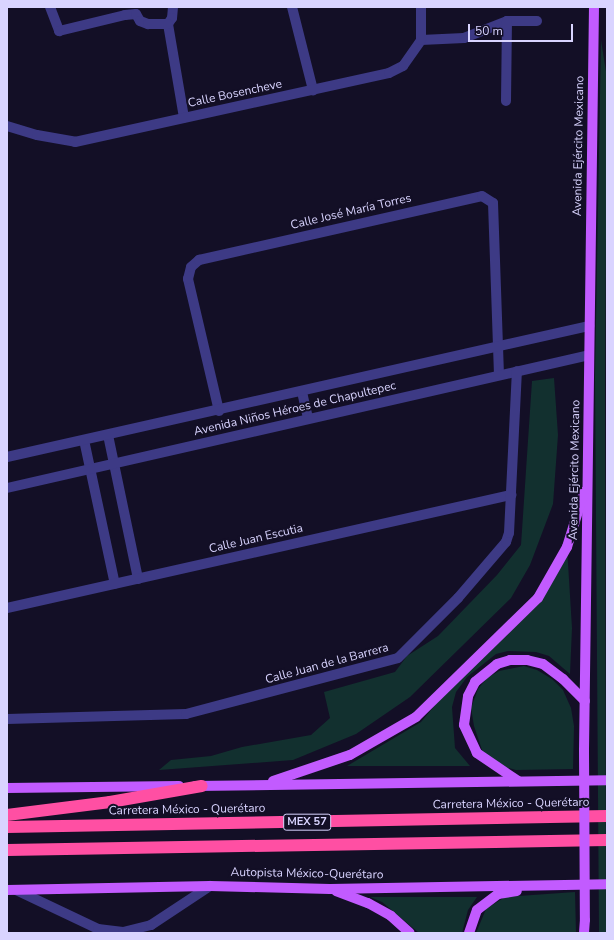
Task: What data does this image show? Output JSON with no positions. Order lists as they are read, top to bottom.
{
  "streets": {
    "highway": ["Carretera México - Querétaro", "MEX 57"],
    "main road": ["Avenida Ejército Mexicano", "Autopista México-Querétaro"],
    "street": [
      "Calle Bosencheve",
      "Calle José María Torres",
      "Avenida Niños Héroes de Chapultepec",
      "Calle Juan Escutia",
      "Calle Juan de la Barrera"
    ]
  },
  "crossings": [
    ["Avenida Ejército Mexicano", "Avenida Niños Héroes de Chapultepec"],
    ["Calle José María Torres", "Avenida Niños Héroes de Chapultepec"],
    ["Avenida Niños Héroes de Chapultepec", "Calle Juan de la Barrera"],
    ["Calle Juan Escutia", "Calle Juan de la Barrera"]
  ],
  "scale_bar": "50 m"
}
